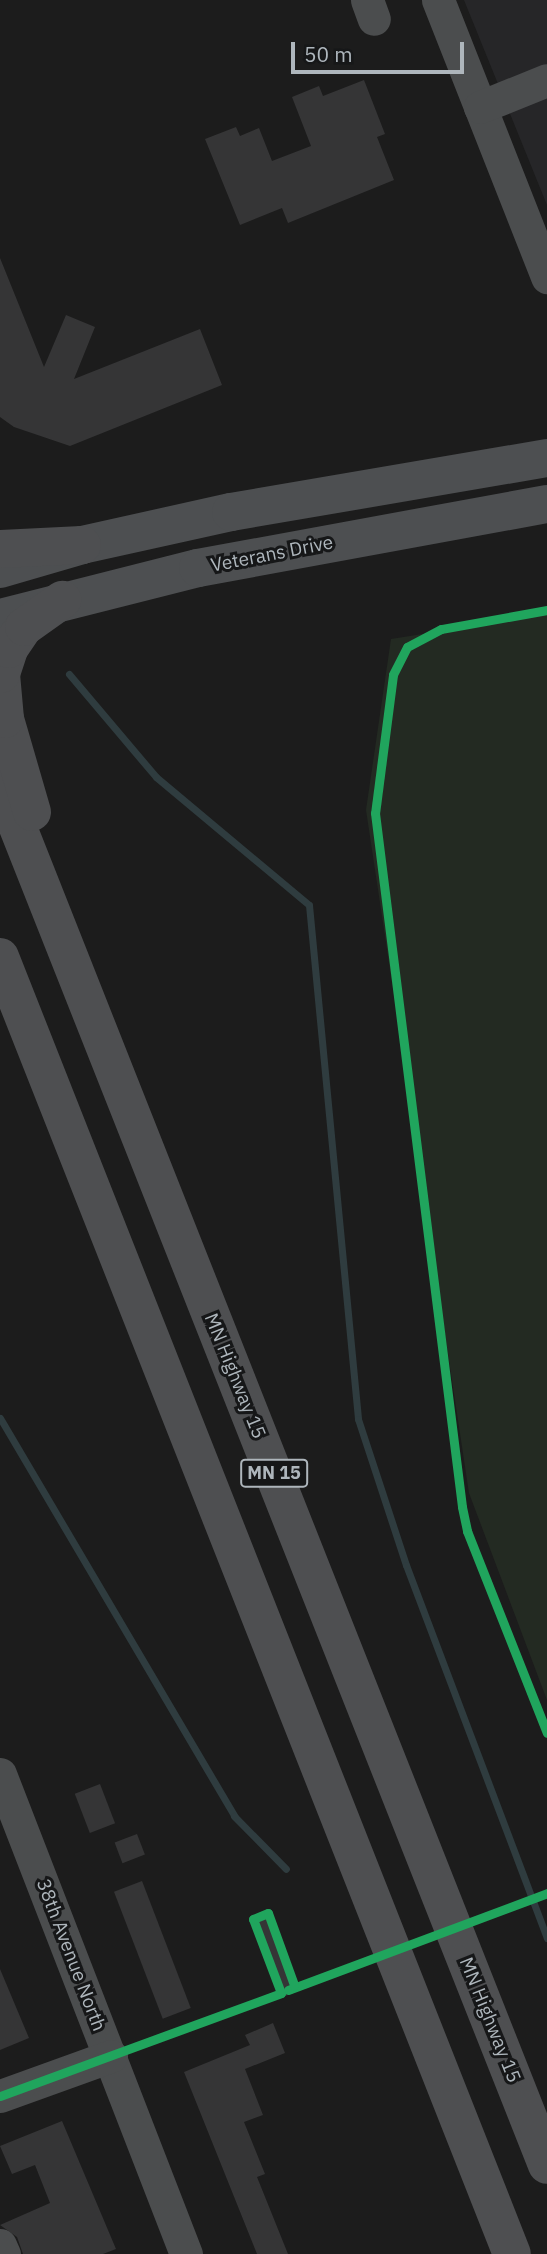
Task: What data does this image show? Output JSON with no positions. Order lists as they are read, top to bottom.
{
  "streets": {
    "highway": ["MN Highway 15", "MN 15"],
    "main road": ["Veterans Drive"],
    "street": ["38th Avenue North"]
  },
  "scale_bar": "50 m"
}
